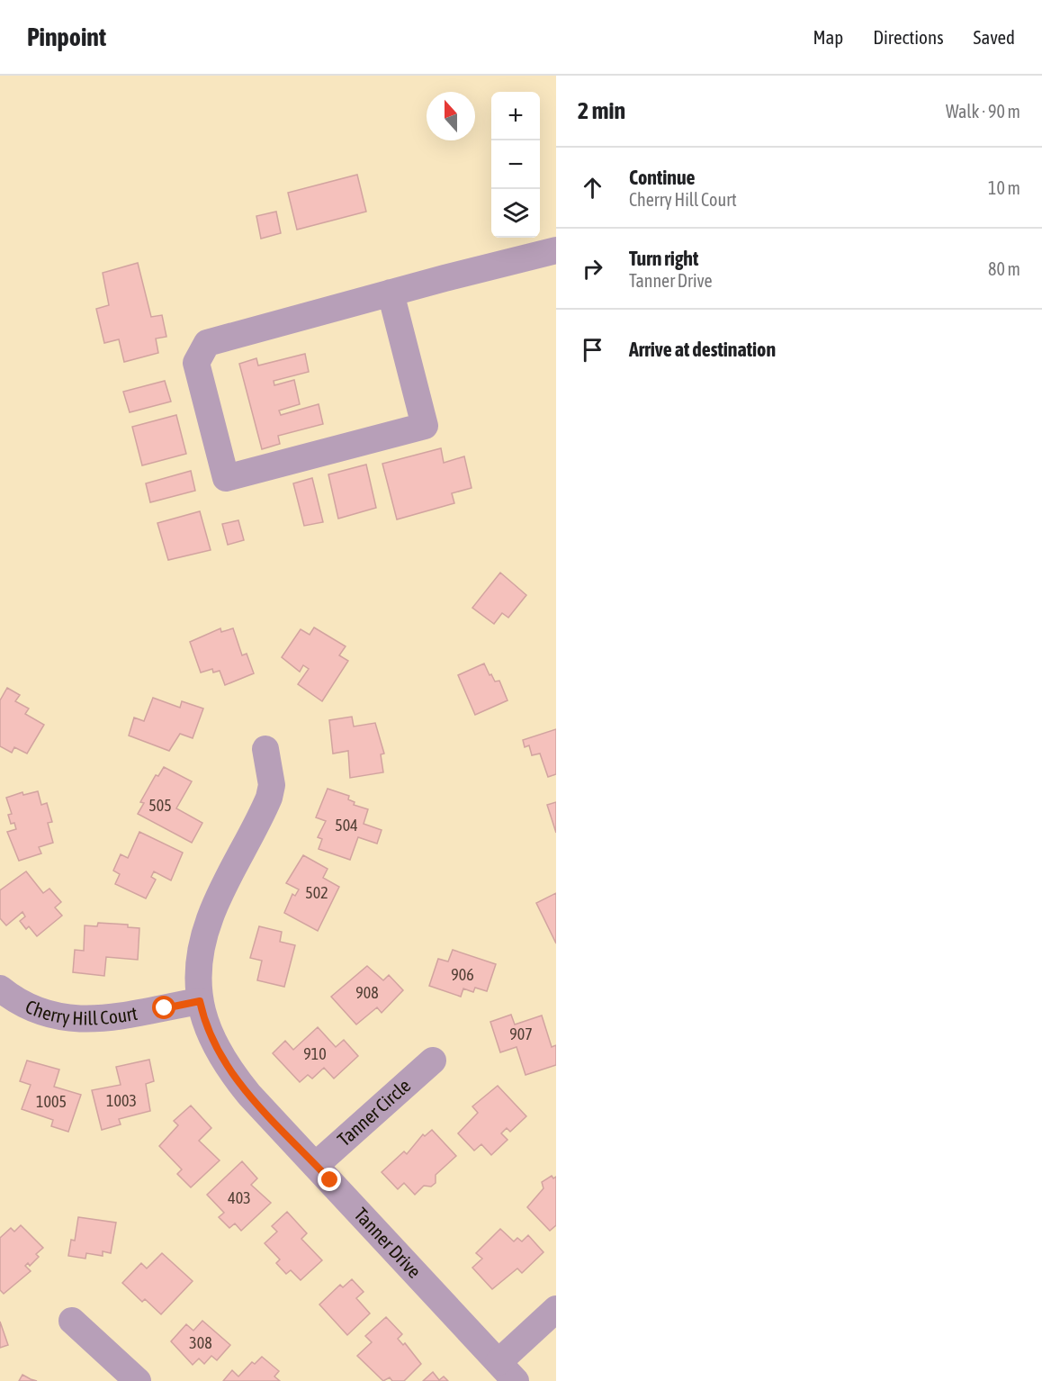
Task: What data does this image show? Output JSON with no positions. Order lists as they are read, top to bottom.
{
  "streets": {
    "street": ["Cherry Hill Court", "Tanner Circle", "Tanner Drive"]
  },
  "crossings": [
    ["Cherry Hill Court", "Tanner Drive"],
    ["Tanner Circle", "Tanner Drive"]
  ],
  "house_numbers": [
    "505",
    "504",
    "502",
    "906",
    "908",
    "907",
    "910",
    "1003",
    "1005",
    "403",
    "308"
  ],
  "north": "top",
  "page": {
    "header": "Pinpoint",
    "nav": ["Map", "Directions", "Saved"],
    "heading": ["2 min", "Walk · 90 m"],
    "map_buttons": ["+", "−"],
    "list": [
      ["Continue", "Cherry Hill Court", "10 m"],
      ["Turn right", "Tanner Drive", "80 m"],
      "Arrive at destination"
    ]
  }
}
